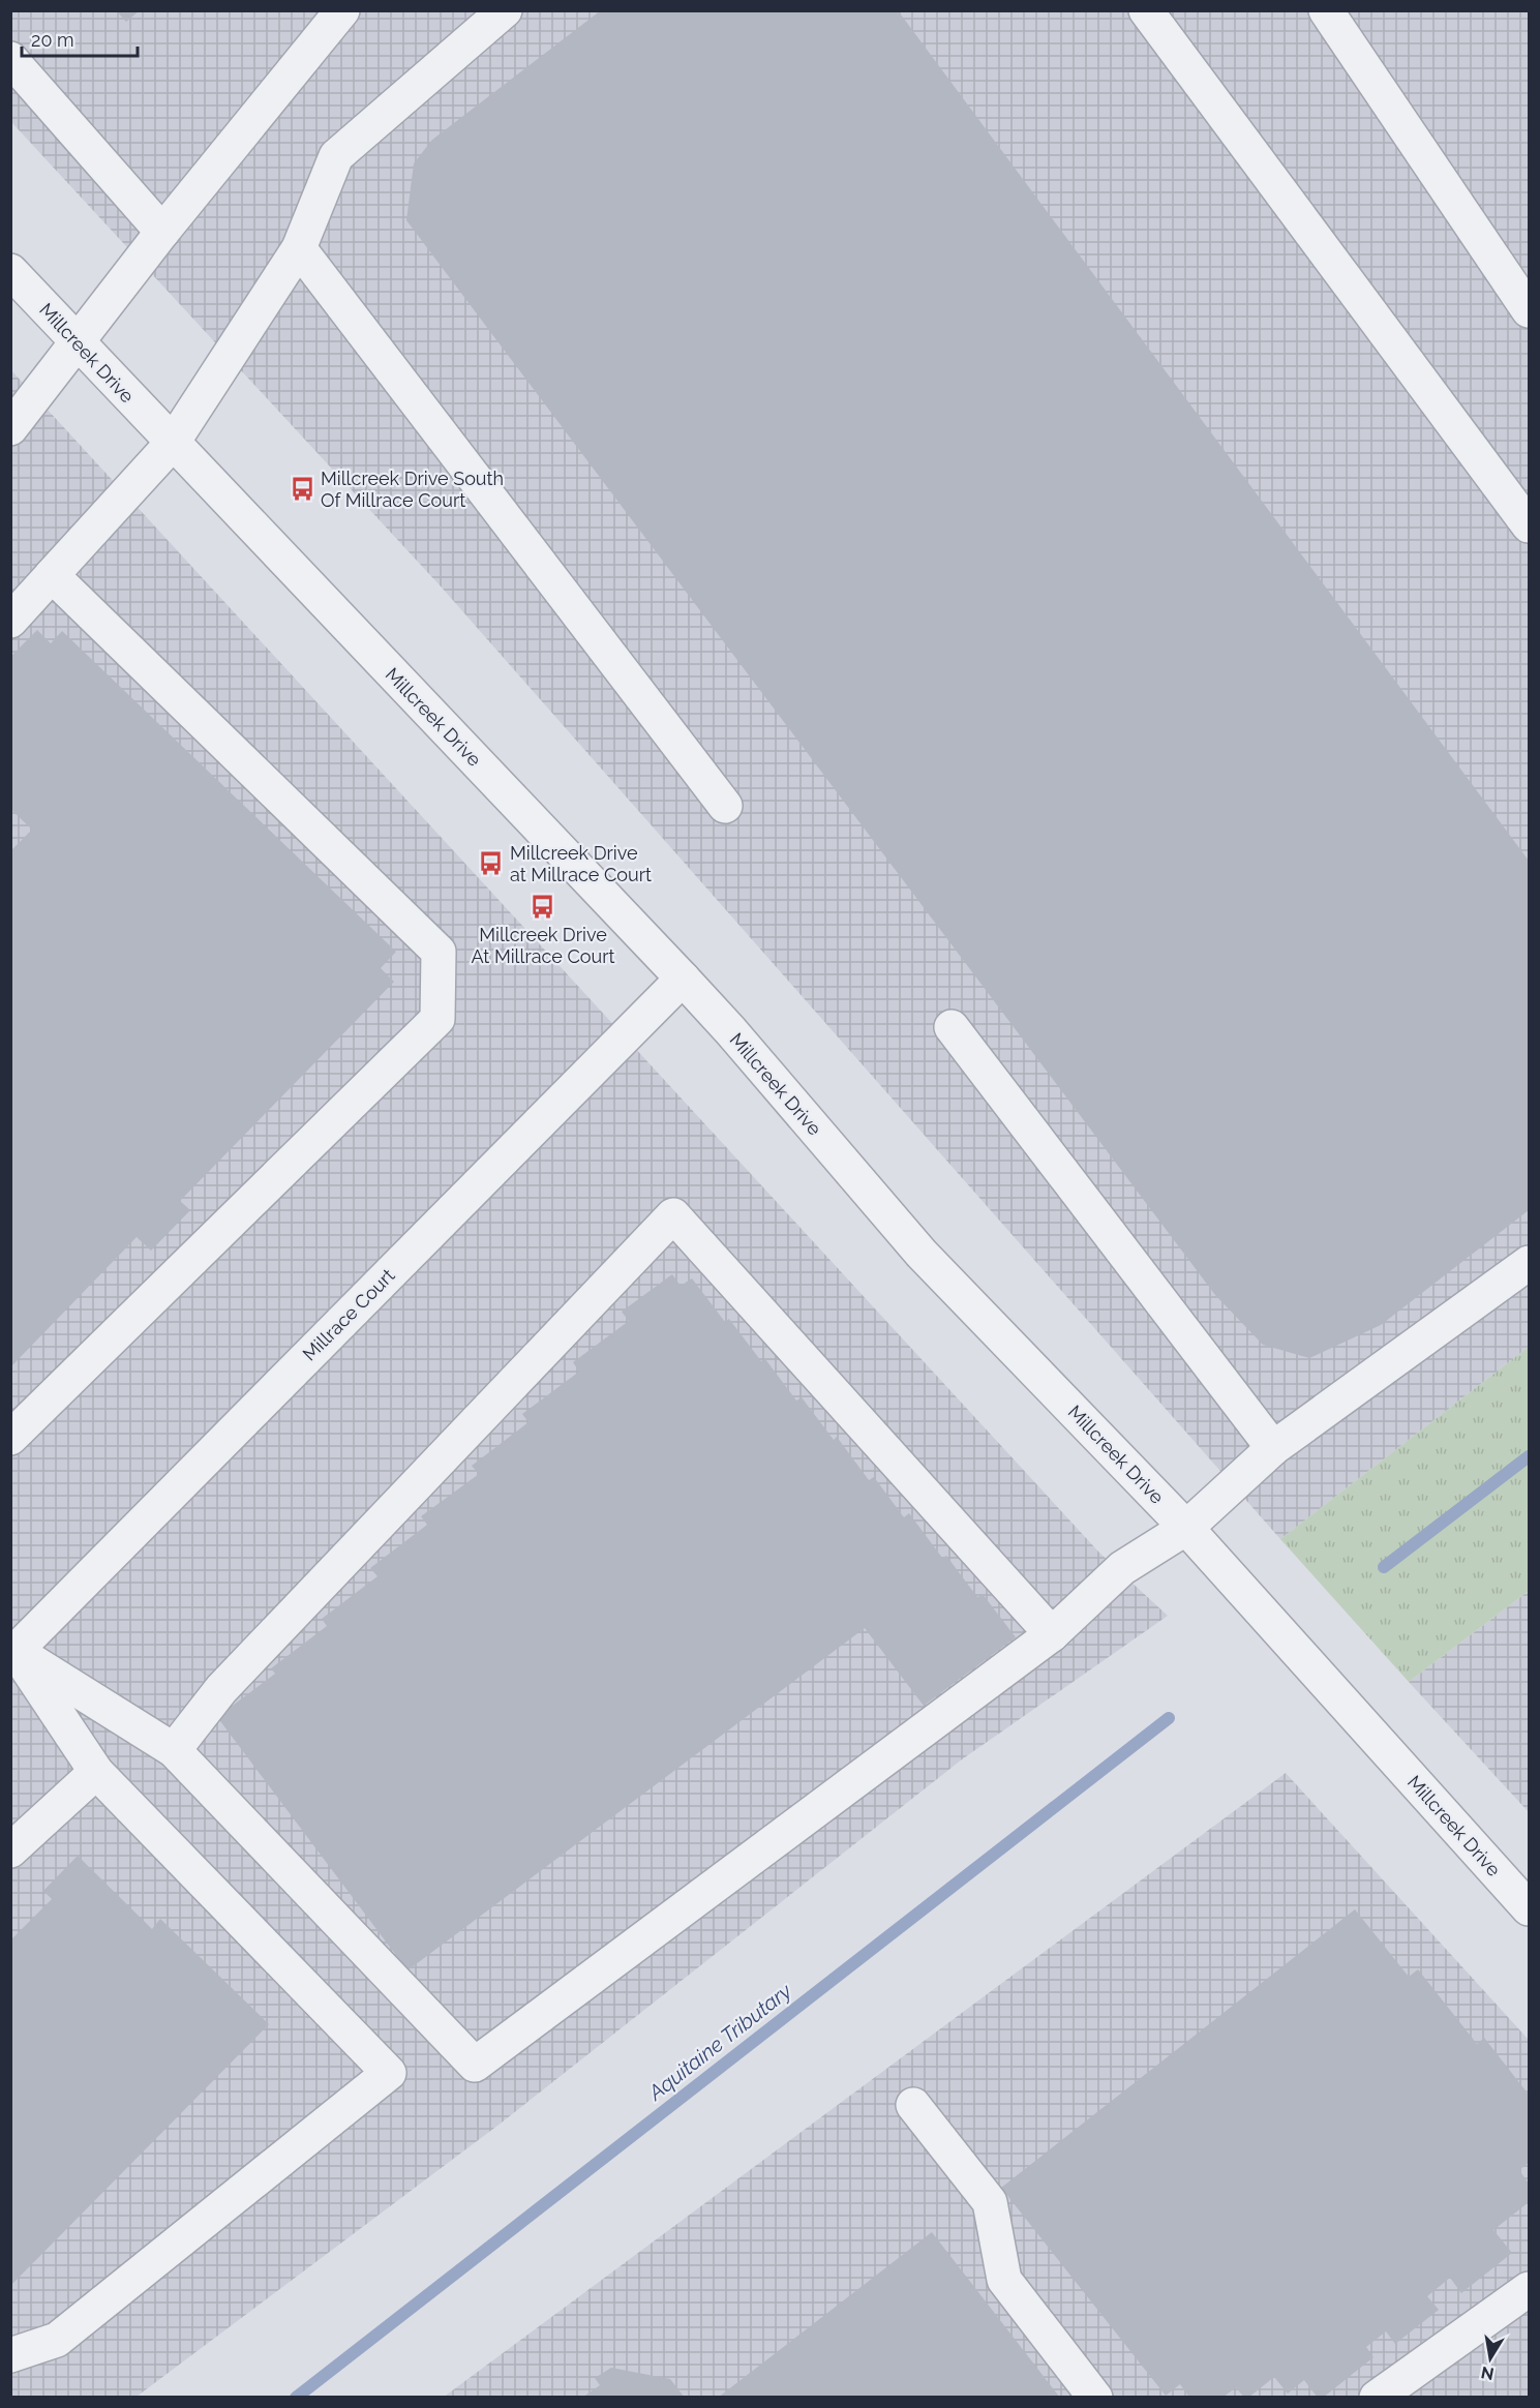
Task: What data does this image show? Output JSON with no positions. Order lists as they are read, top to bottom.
{
  "streets": {
    "street": ["Millcreek Drive", "Millrace Court"]
  },
  "crossings": [
    ["Millcreek Drive", "Millrace Court"]
  ],
  "water": ["Aquitaine Tributary"],
  "places": {
    "bus stop": ["Millcreek Drive South Of Millrace Court", "Millcreek Drive at Millrace Court", "Millcreek Drive At Millrace Court"]
  },
  "scale_bar": "20 m",
  "north": "bottom"
}
